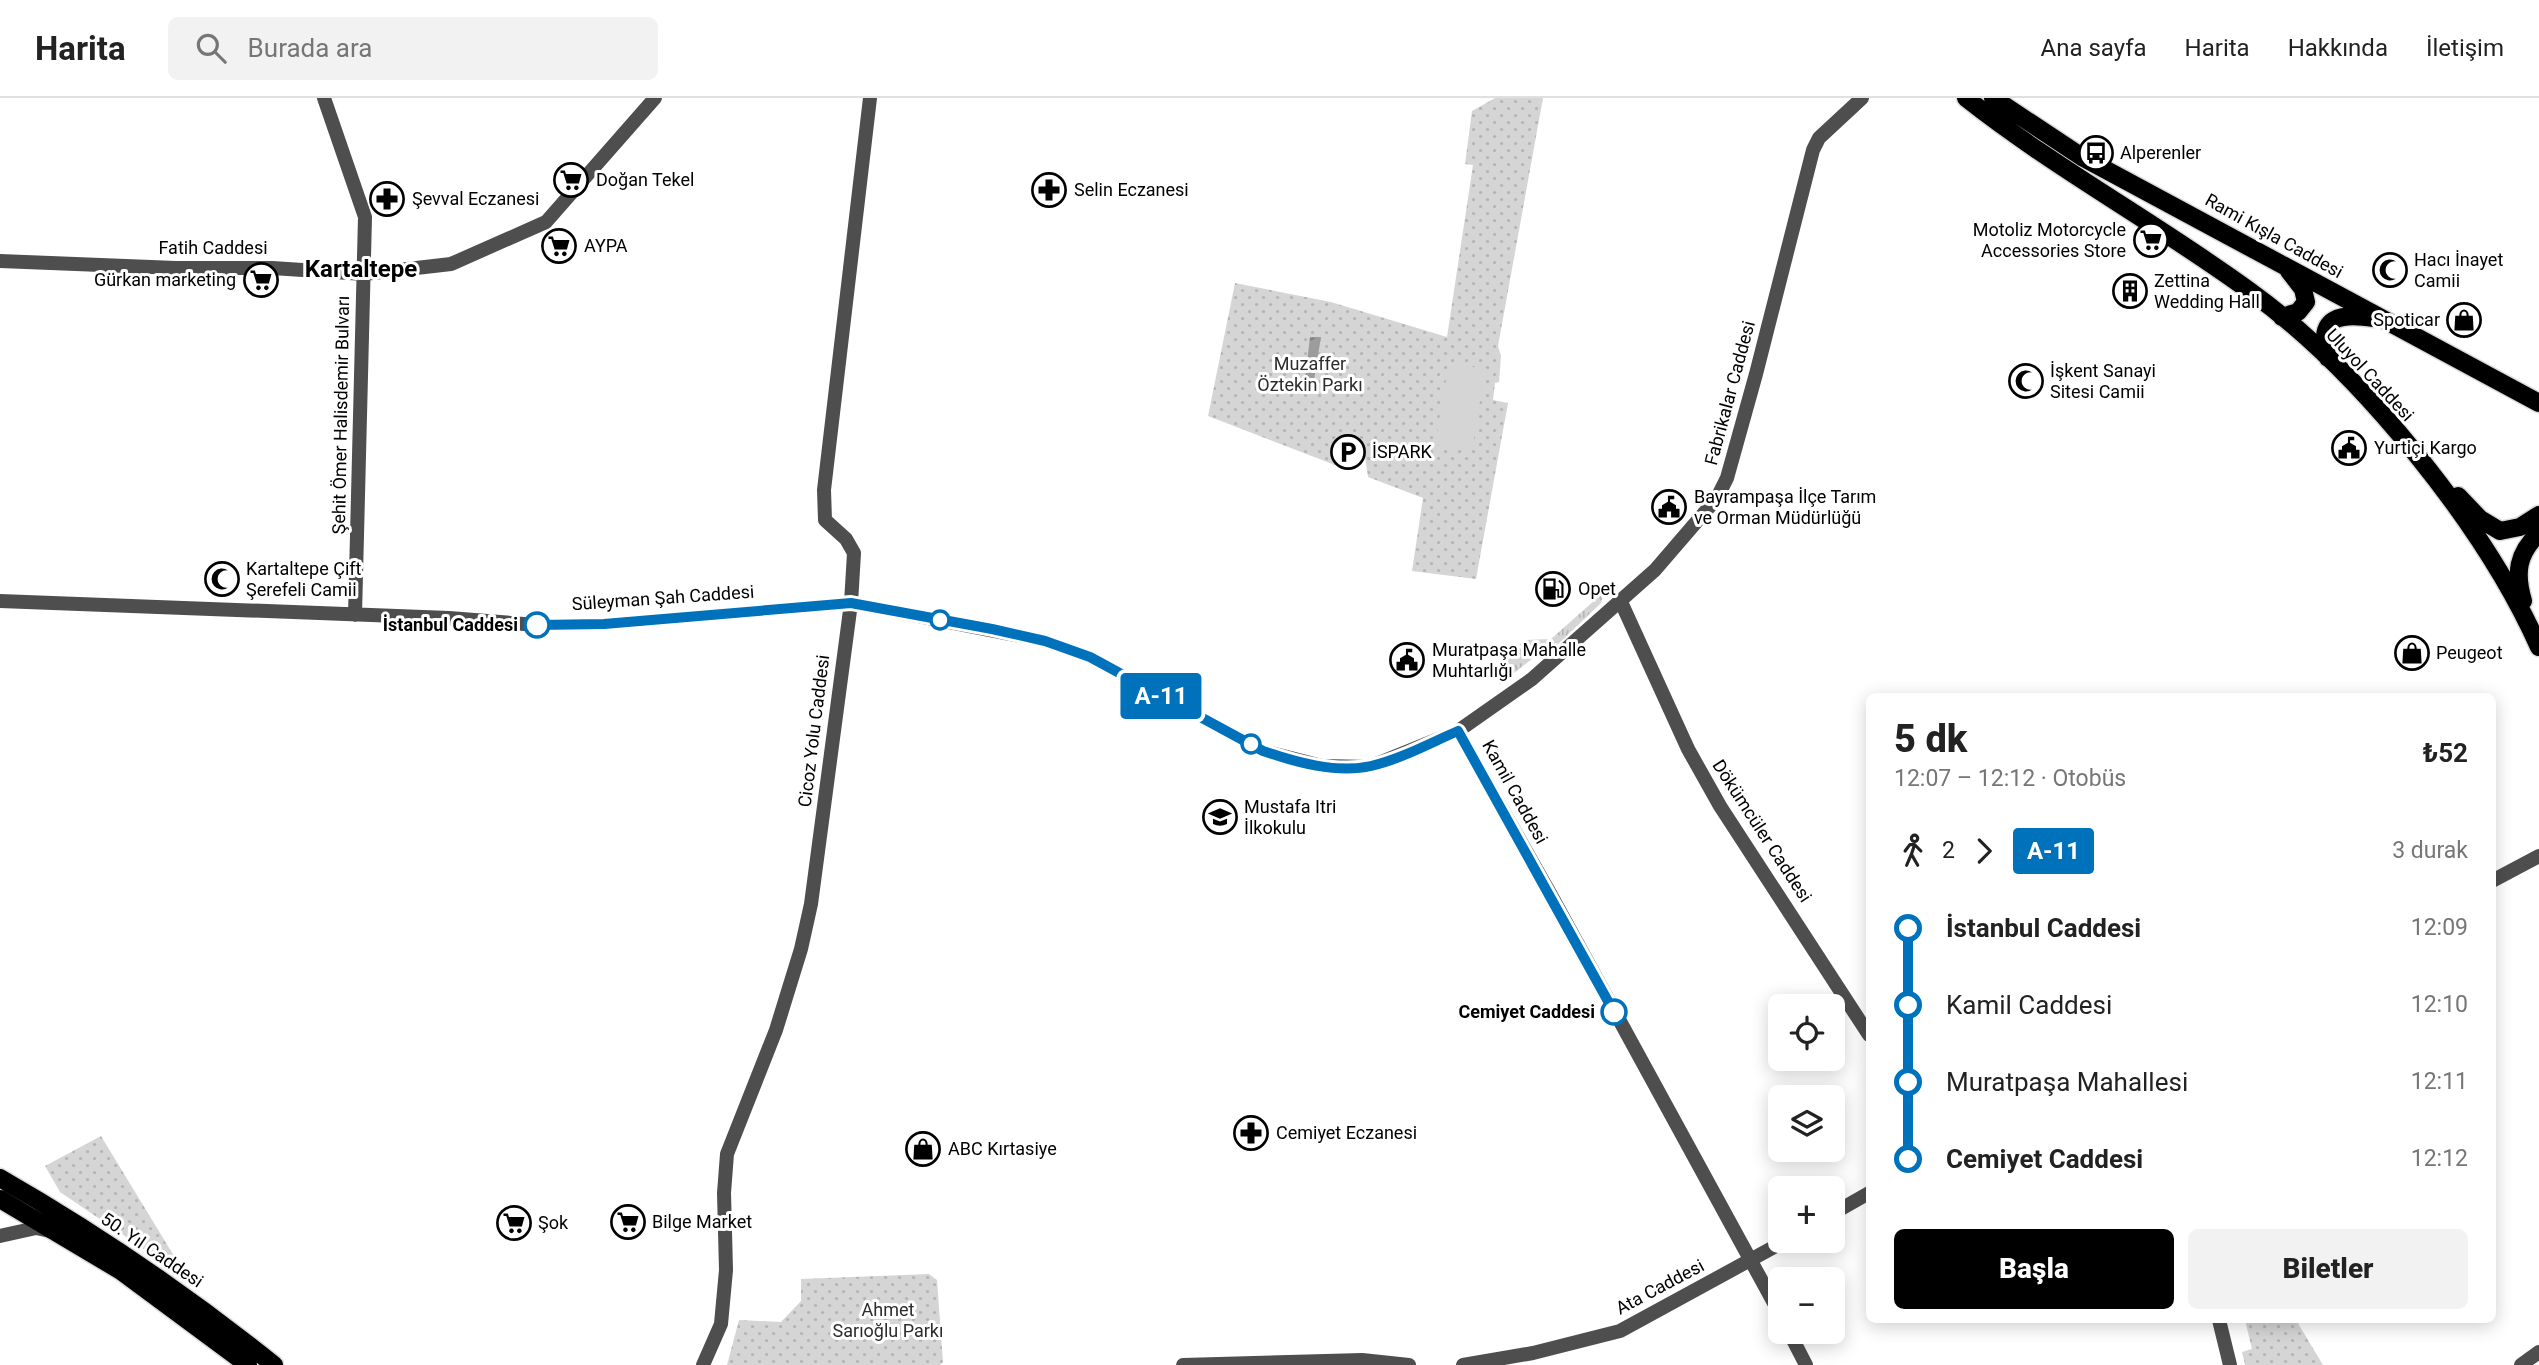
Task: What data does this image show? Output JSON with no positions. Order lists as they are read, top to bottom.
{
  "streets": {
    "main road": ["Rami Kışla Caddesi", "Uluyol Caddesi", "50. Yıl Caddesi"],
    "street": [
      "Fatih Caddesi",
      "Fabrikalar Caddesi",
      "Şehit Ömer Halisdemir Bulvarı",
      "Süleyman Şah Caddesi",
      "Cicoz Yolu Caddesi",
      "Kamil Caddesi",
      "Dökümcüler Caddesi",
      "Ata Caddesi"
    ]
  },
  "crossings": [
    ["Fatih Caddesi", "Şehit Ömer Halisdemir Bulvarı"],
    ["Fabrikalar Caddesi", "Kamil Caddesi"],
    ["Fabrikalar Caddesi", "Dökümcüler Caddesi"],
    ["Şehit Ömer Halisdemir Bulvarı", "Süleyman Şah Caddesi"],
    ["Süleyman Şah Caddesi", "Cicoz Yolu Caddesi"],
    ["Süleyman Şah Caddesi", "Kamil Caddesi"],
    ["Kamil Caddesi", "Ata Caddesi"]
  ],
  "districts": ["Kartaltepe"],
  "parks": ["Muzaffer Öztekin Parkı", "Ahmet Sarıoğlu Parkı"],
  "places": {
    "bus stop": ["Alperenler"],
    "supermarket": [
      "Doğan Tekel",
      "Motoliz Motorcycle Accessories Store",
      "AYPA",
      "Gürkan marketing",
      "Bilge Market",
      "Şok"
    ],
    "pharmacy": ["Selin Eczanesi", "Şevval Eczanesi", "Cemiyet Eczanesi"],
    "mosque": ["Hacı İnayet Camii", "İşkent Sanayi Sitesi Camii", "Kartaltepe Çift Şerefeli Camii"],
    "building": ["Zettina Wedding Hall"],
    "shop": ["Spoticar", "Peugeot", "ABC Kırtasiye"],
    "public building": ["Yurtiçi Kargo", "Bayrampaşa İlçe Tarım ve Orman Müdürlüğü", "Muratpaşa Mahalle Muhtarlığı"],
    "parking": ["İSPARK"],
    "fuel station": ["Opet"],
    "other": ["İstanbul Caddesi", "Cemiyet Caddesi"],
    "school or university": ["Mustafa Itri İlkokulu"]
  },
  "lines": ["bus line A-11"],
  "page": {
    "header": "Harita",
    "search": "Burada ara",
    "nav": [
      "Ana sayfa",
      "Harita",
      "Hakkında",
      "İletişim"
    ],
    "on_map": "A-11",
    "heading": ["5 dk", "12:07 – 12:12 · Otobüs", "₺52"],
    "legs": ["2", "A-11", "3 durak"],
    "list": [
      {
        "name": "İstanbul Caddesi",
        "value": "12:09"
      },
      {
        "name": "Kamil Caddesi",
        "value": "12:10"
      },
      {
        "name": "Muratpaşa Mahallesi",
        "value": "12:11"
      },
      {
        "name": "Cemiyet Caddesi",
        "value": "12:12"
      }
    ],
    "map_buttons": ["+", "−"],
    "buttons": ["Başla", "Biletler"]
  }
}
